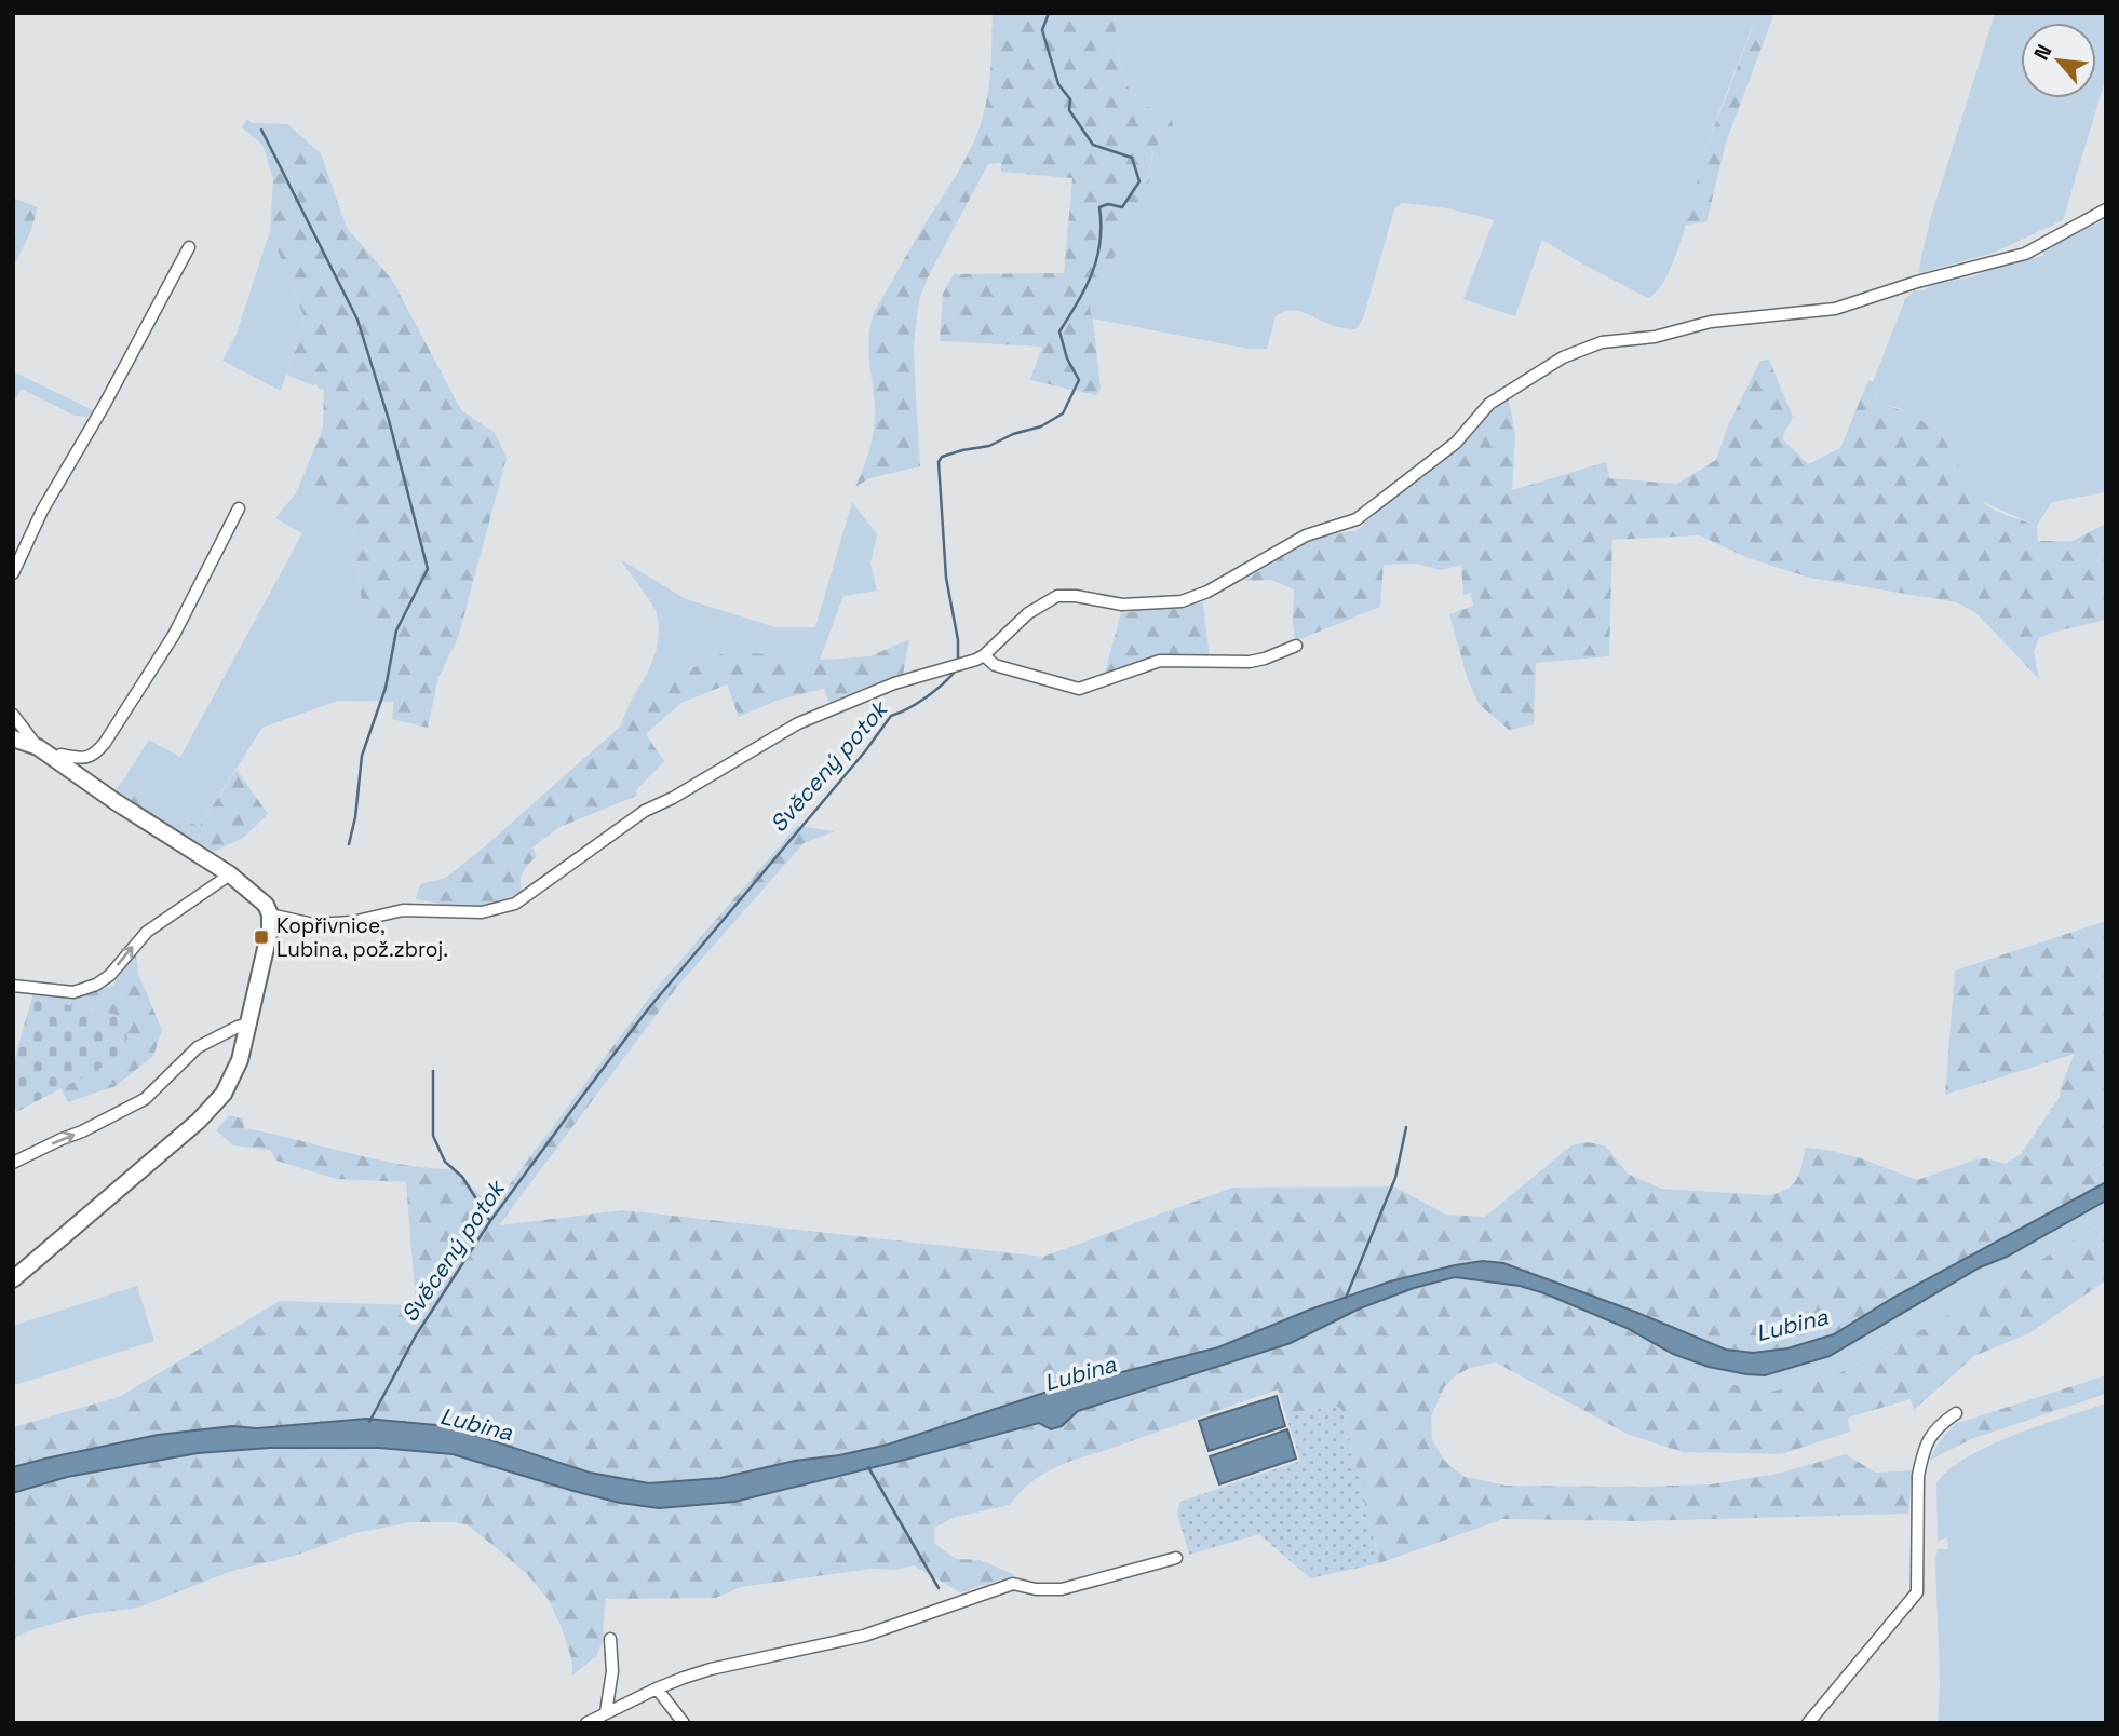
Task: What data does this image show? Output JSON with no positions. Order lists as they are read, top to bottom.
{
  "water": ["Svěcený potok", "Lubina"],
  "places": {
    "transit": ["Kopřivnice, Lubina, pož.zbroj."]
  },
  "north": "top left"
}
